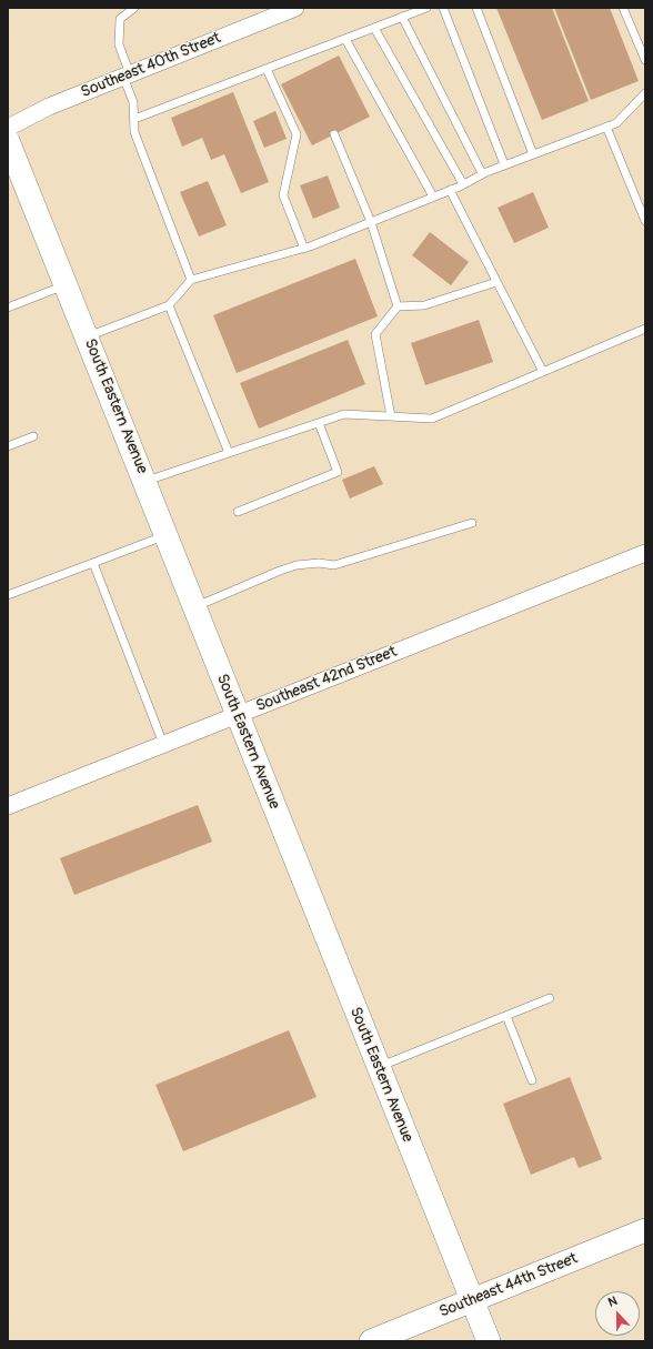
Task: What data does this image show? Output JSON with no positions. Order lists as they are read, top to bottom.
{
  "streets": {
    "main road": ["South Eastern Avenue", "Southeast 44th Street"],
    "street": ["Southeast 40th Street", "Southeast 42nd Street"]
  },
  "crossings": [
    ["South Eastern Avenue", "Southeast 42nd Street"],
    ["South Eastern Avenue", "Southeast 44th Street"]
  ],
  "north": "top"
}
